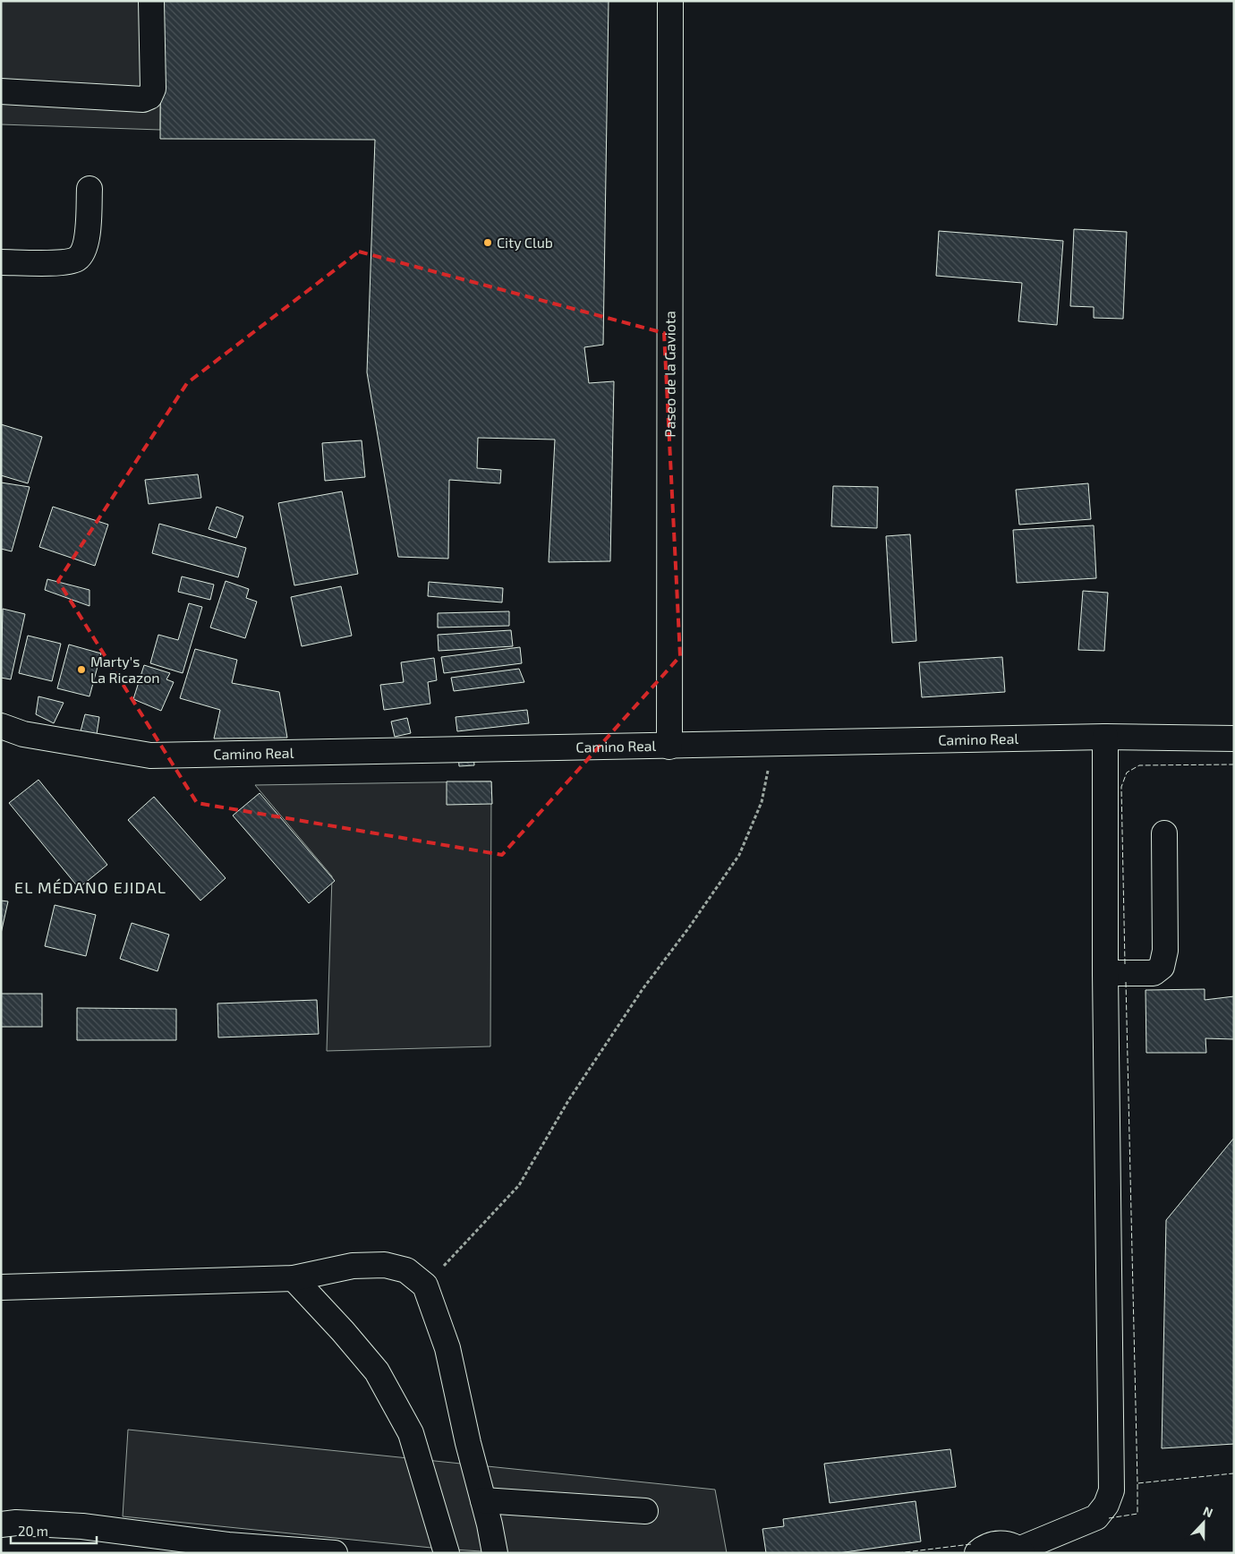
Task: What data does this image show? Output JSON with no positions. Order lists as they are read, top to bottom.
{
  "streets": {
    "street": ["Paseo de la Gaviota", "Camino Real"]
  },
  "crossings": [
    ["Paseo de la Gaviota", "Camino Real"]
  ],
  "districts": ["EL MÉDANO EJIDAL"],
  "places": ["City Club", "Marty's La Ricazon"],
  "scale_bar": "20 m",
  "north": "top"
}
